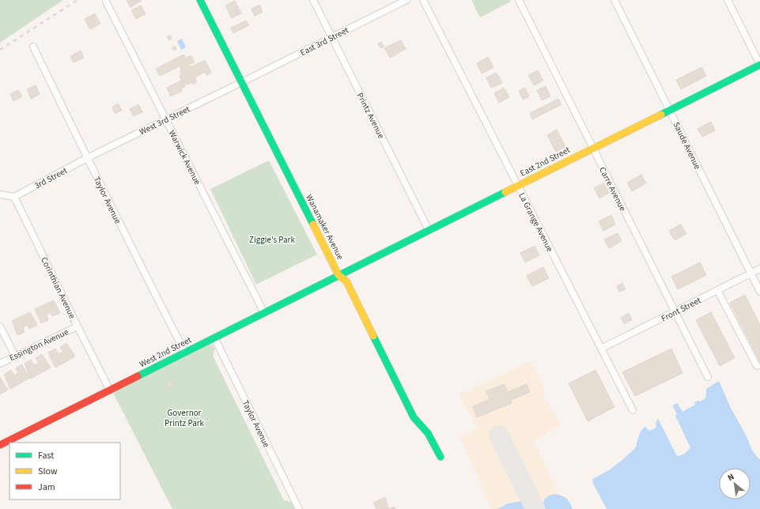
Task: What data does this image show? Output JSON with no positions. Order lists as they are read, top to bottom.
{
  "streets": {
    "street": [
      "East 3rd Street",
      "Printz Avenue",
      "West 3rd Street",
      "Saude Avenue",
      "Warwick Avenue",
      "East 2nd Street",
      "3rd Street",
      "Carre Avenue",
      "Taylor Avenue",
      "La Grange Avenue",
      "Wanamaker Avenue",
      "Corinthian Avenue",
      "Front Street",
      "Essington Avenue",
      "West 2nd Street"
    ]
  },
  "crossings": [
    ["East 3rd Street", "Printz Avenue"],
    ["East 3rd Street", "West 3rd Street"],
    ["East 3rd Street", "Wanamaker Avenue"],
    ["Printz Avenue", "East 2nd Street"],
    ["West 3rd Street", "Warwick Avenue"],
    ["West 3rd Street", "3rd Street"],
    ["West 3rd Street", "Taylor Avenue"],
    ["West 3rd Street", "Wanamaker Avenue"],
    ["Saude Avenue", "East 2nd Street"],
    ["Saude Avenue", "Front Street"],
    ["Warwick Avenue", "West 2nd Street"],
    ["East 2nd Street", "Carre Avenue"],
    ["East 2nd Street", "La Grange Avenue"],
    ["East 2nd Street", "Wanamaker Avenue"],
    ["East 2nd Street", "West 2nd Street"],
    ["3rd Street", "Taylor Avenue"],
    ["3rd Street", "Corinthian Avenue"],
    ["Carre Avenue", "Front Street"],
    ["Taylor Avenue", "West 2nd Street"],
    ["La Grange Avenue", "Front Street"],
    ["Wanamaker Avenue", "West 2nd Street"],
    ["Corinthian Avenue", "Essington Avenue"],
    ["Corinthian Avenue", "West 2nd Street"]
  ],
  "parks": ["Ziggie's Park", "Governor Printz Park"],
  "legend": ["Fast", "Slow", "Jam"],
  "north": "top left"
}
